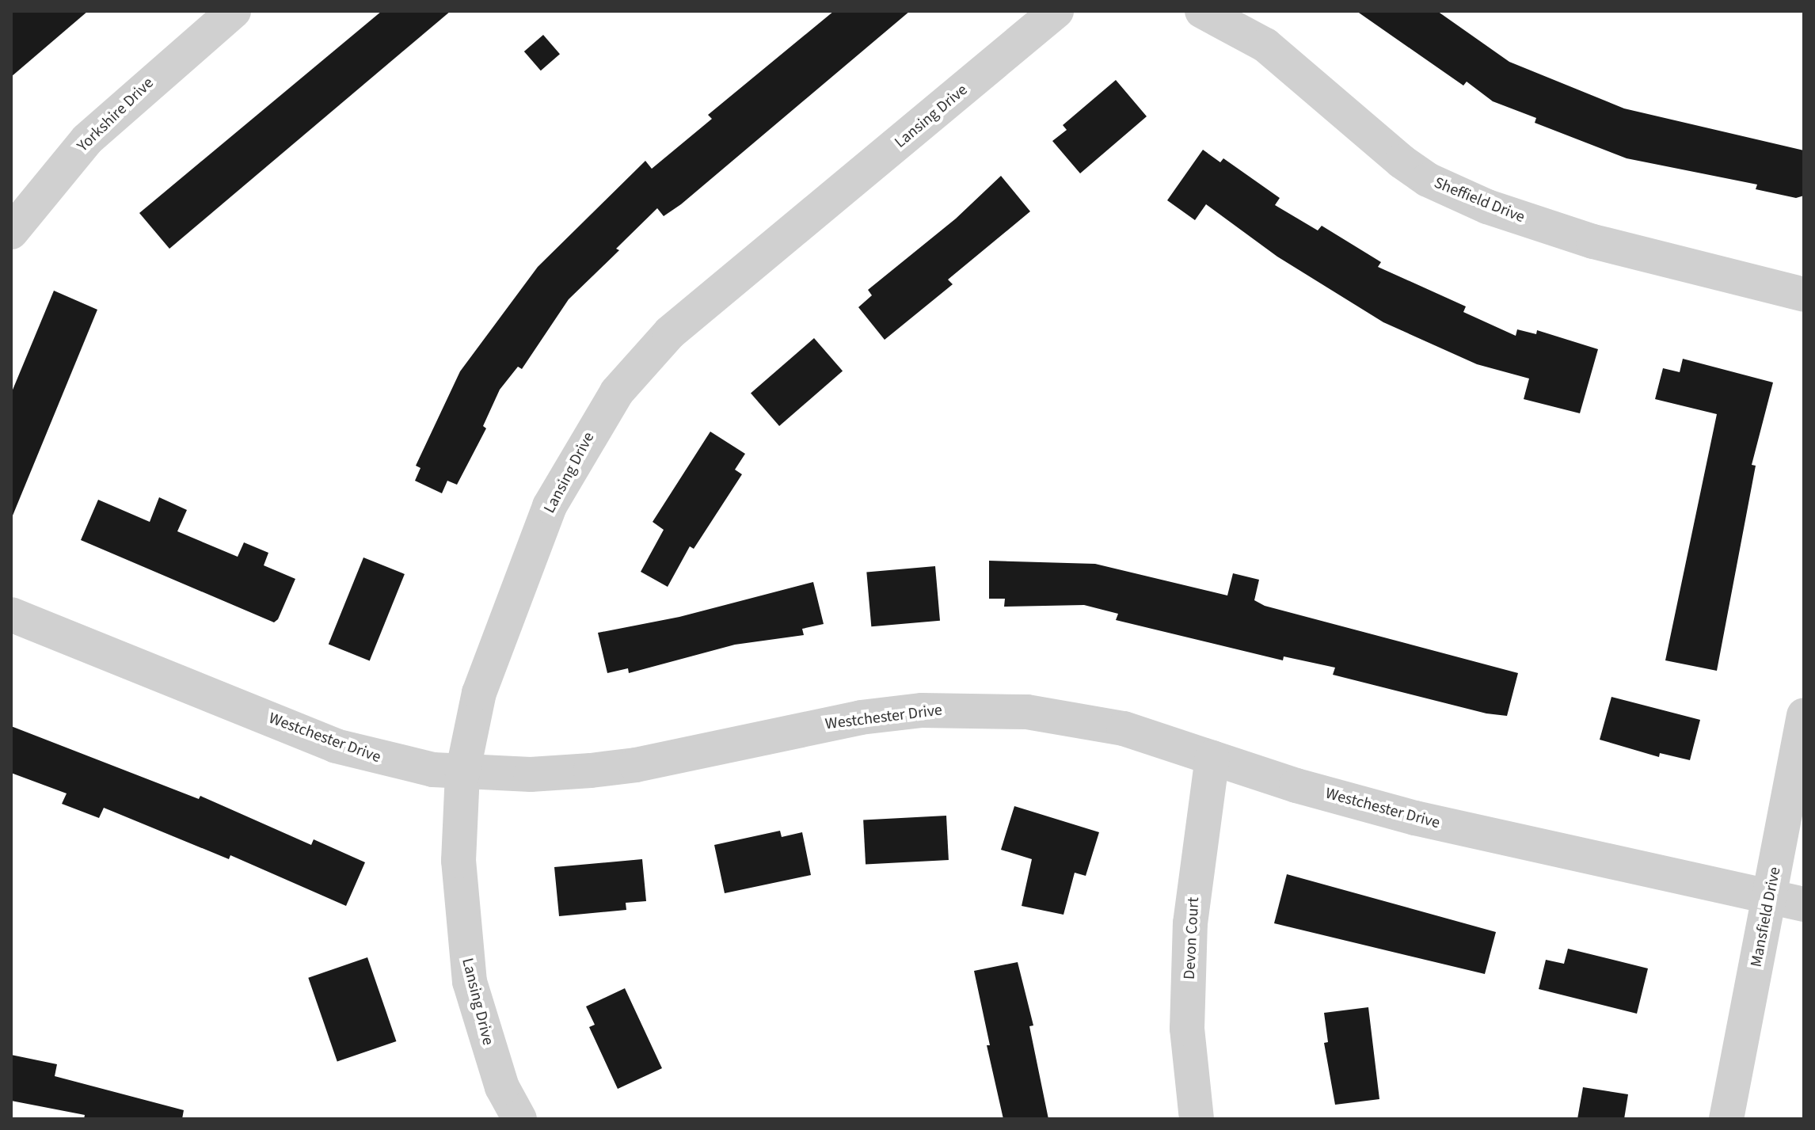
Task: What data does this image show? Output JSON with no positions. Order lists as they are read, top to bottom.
{
  "streets": {
    "street": [
      "Yorkshire Drive",
      "Lansing Drive",
      "Sheffield Drive",
      "Westchester Drive",
      "Mansfield Drive",
      "Devon Court"
    ]
  },
  "crossings": [
    ["Lansing Drive", "Westchester Drive"],
    ["Westchester Drive", "Mansfield Drive"],
    ["Westchester Drive", "Devon Court"]
  ]
}
